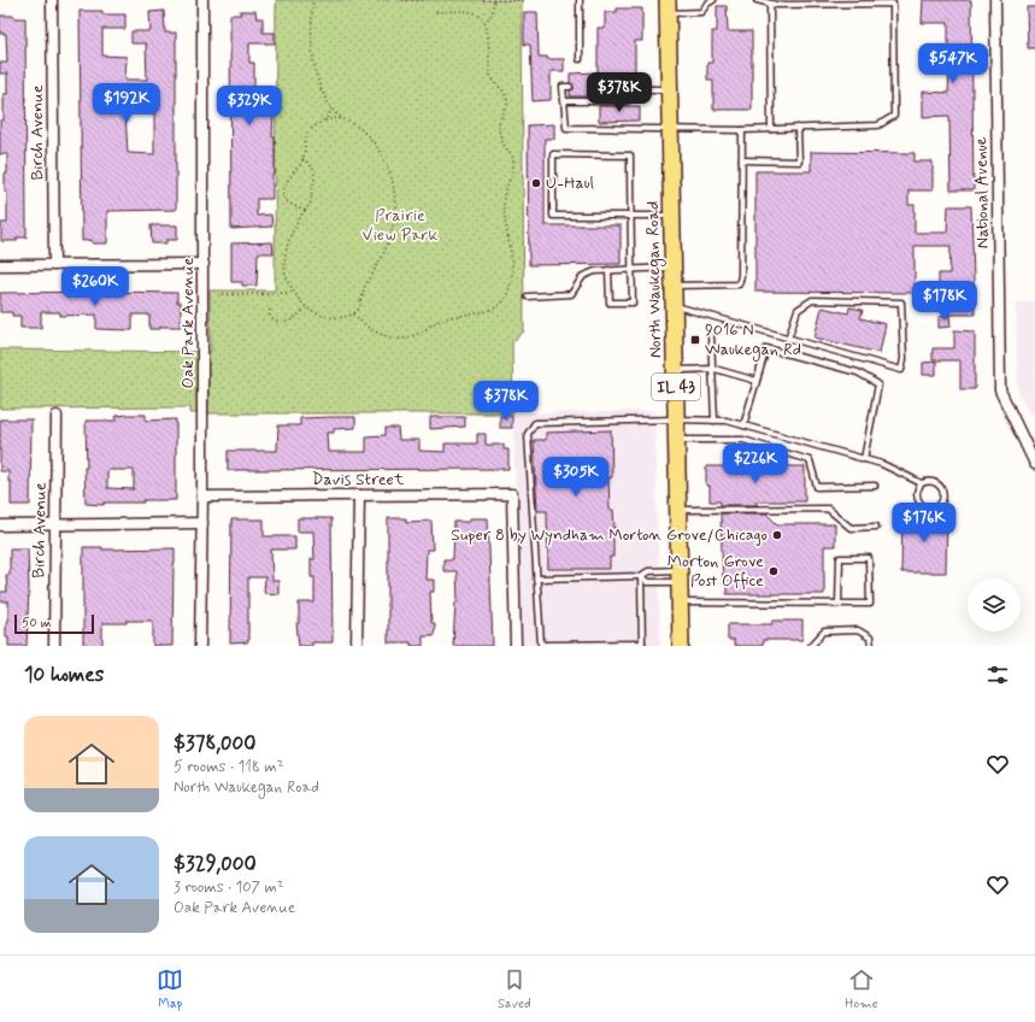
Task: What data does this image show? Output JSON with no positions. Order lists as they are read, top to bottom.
{
  "streets": {
    "main road": ["North Waukegan Road", "IL 43"],
    "street": [
      "Birch Avenue",
      "National Avenue",
      "Oak Park Avenue",
      "Davis Street"
    ]
  },
  "crossings": [
    ["Oak Park Avenue", "Davis Street"]
  ],
  "parks": ["Prairie View Park"],
  "places": {
    "other": ["U-Haul", "Super 8 by Wyndham Morton Grove/Chicago", "Morton Grove Post Office"],
    "transit": ["9016 N Waukegan Rd"]
  },
  "scale_bar": "50 m",
  "page": {
    "price": [
      "$547K",
      "$378K",
      "$192K",
      "$329K",
      "$260K",
      "$178K",
      "$378K",
      "$226K",
      "$305K",
      "$176K"
    ],
    "scale": "50 m",
    "heading": "10 homes",
    "list": [
      {
        "name": "$378,000",
        "note": "5 rooms · 118 m² · North Waukegan Road"
      },
      {
        "name": "$329,000",
        "note": "3 rooms · 107 m² · Oak Park Avenue"
      }
    ],
    "tabs": ["Map", "Saved", "Home"]
  }
}
